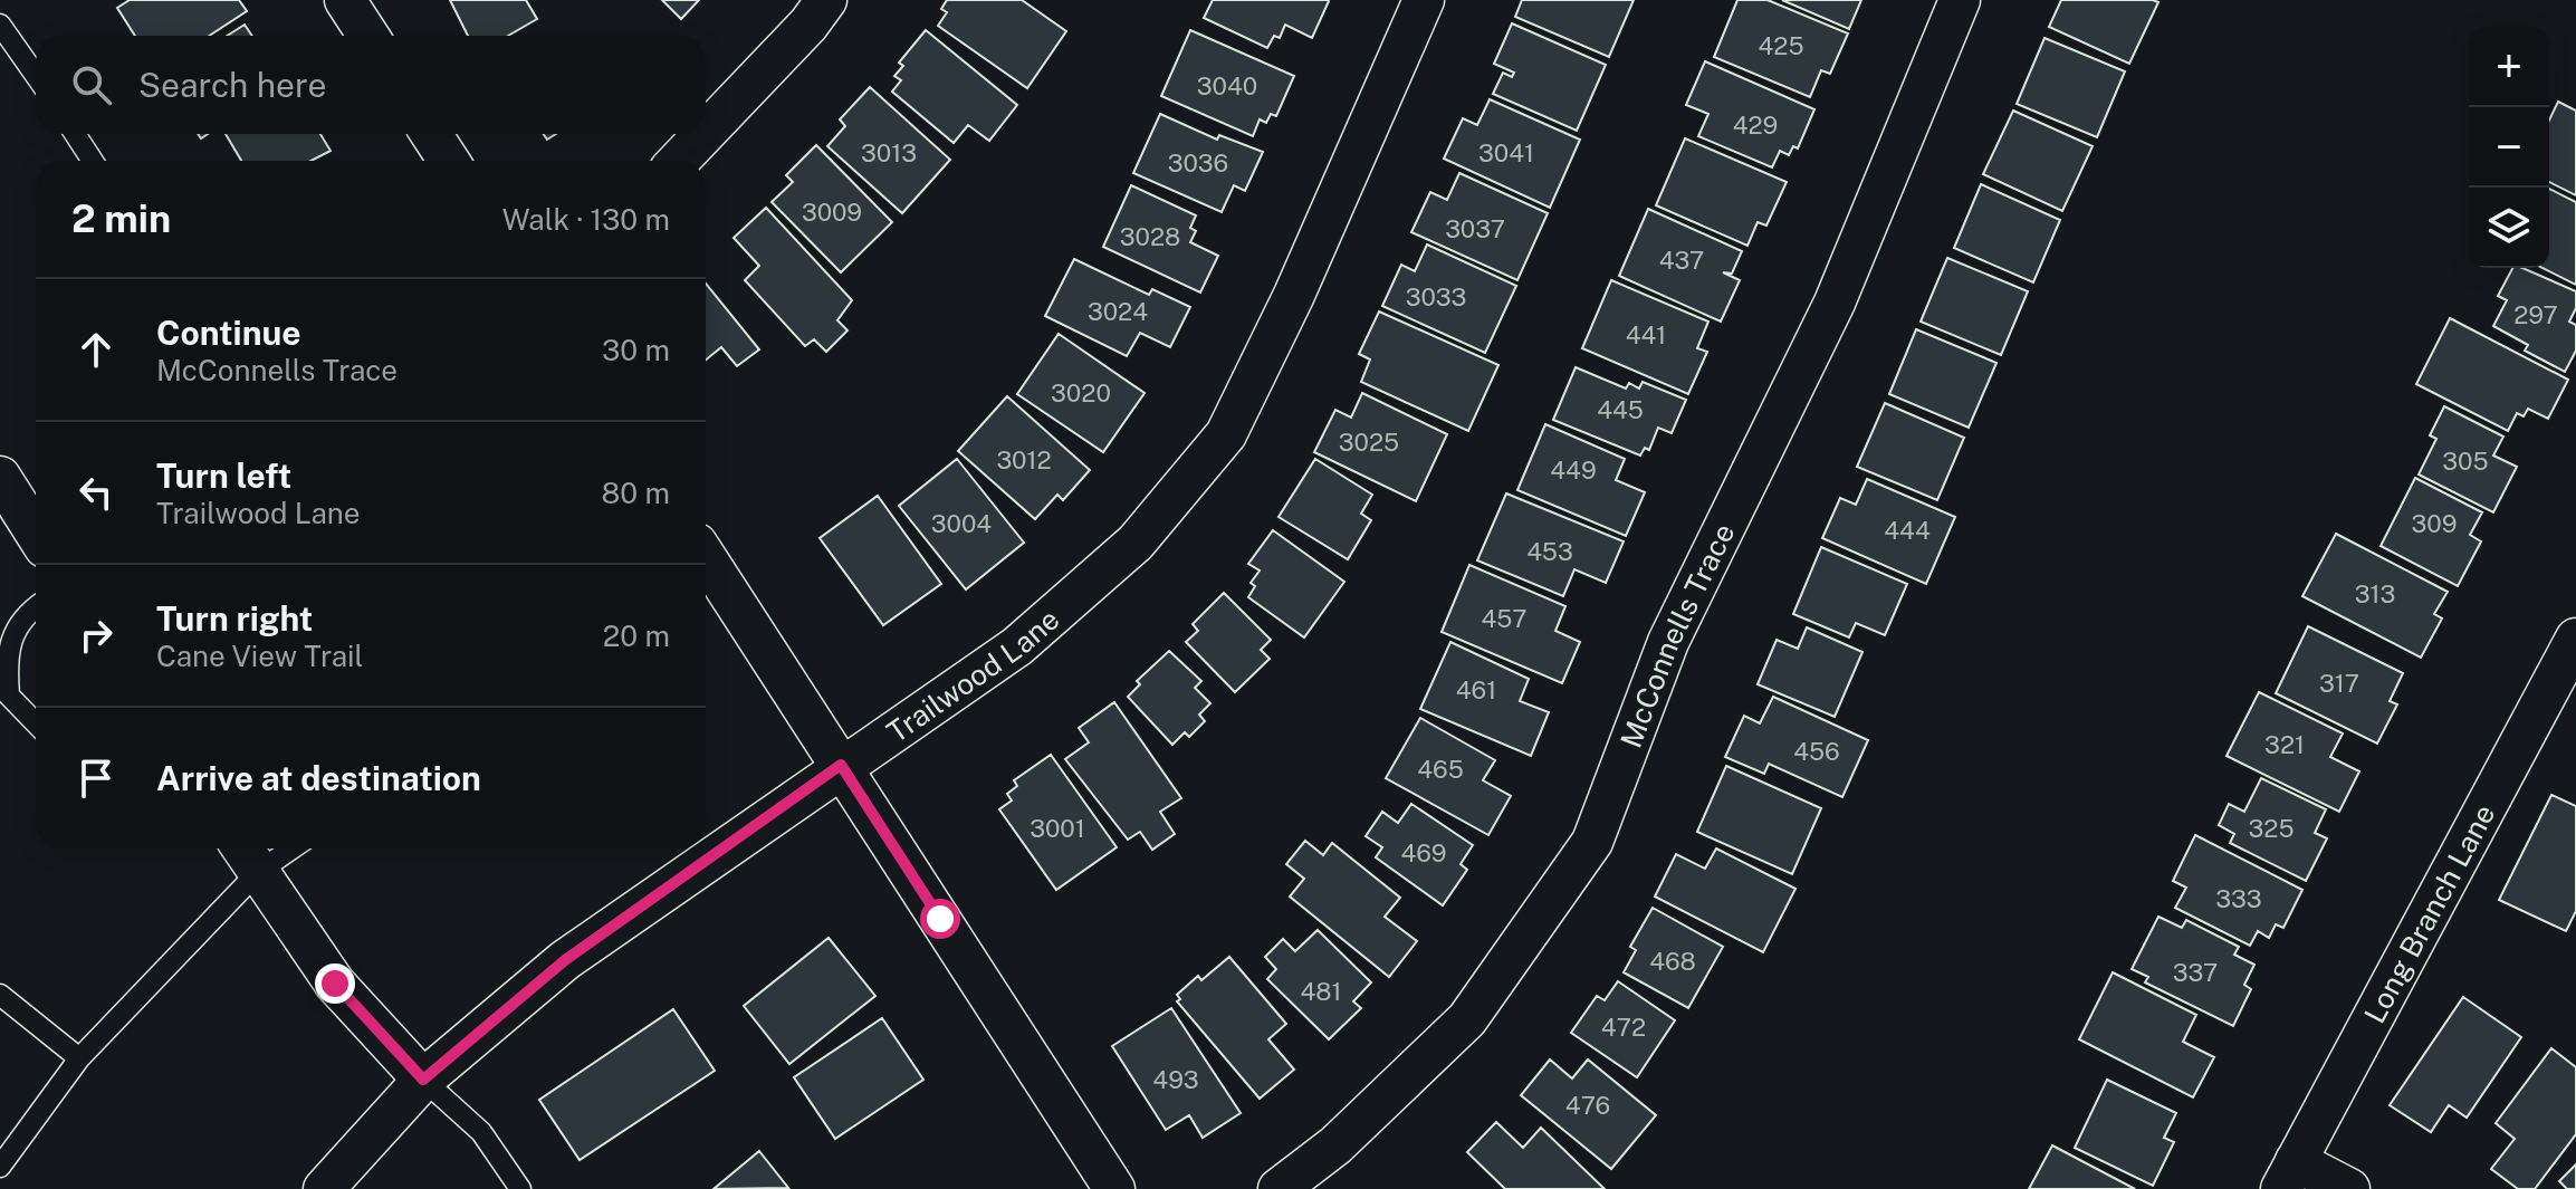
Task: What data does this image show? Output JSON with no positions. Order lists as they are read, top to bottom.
{
  "streets": {
    "street": ["McConnells Trace", "Trailwood Lane", "Long Branch Lane"]
  },
  "house_numbers": [
    "425",
    "3040",
    "429",
    "3013",
    "3041",
    "3036",
    "3009",
    "3037",
    "3028",
    "437",
    "3033",
    "3024",
    "297",
    "441",
    "3020",
    "445",
    "3025",
    "3012",
    "305",
    "449",
    "3004",
    "309",
    "444",
    "453",
    "313",
    "457",
    "317",
    "461",
    "321",
    "456",
    "465",
    "3001",
    "325",
    "469",
    "333",
    "468",
    "337",
    "481",
    "472",
    "493",
    "476"
  ],
  "page": {
    "map_buttons": ["+", "−"],
    "search": "Search here",
    "heading": ["2 min", "Walk · 130 m"],
    "list": [
      ["Continue", "McConnells Trace", "30 m"],
      ["Turn left", "Trailwood Lane", "80 m"],
      ["Turn right", "Cane View Trail", "20 m"],
      "Arrive at destination"
    ]
  }
}
